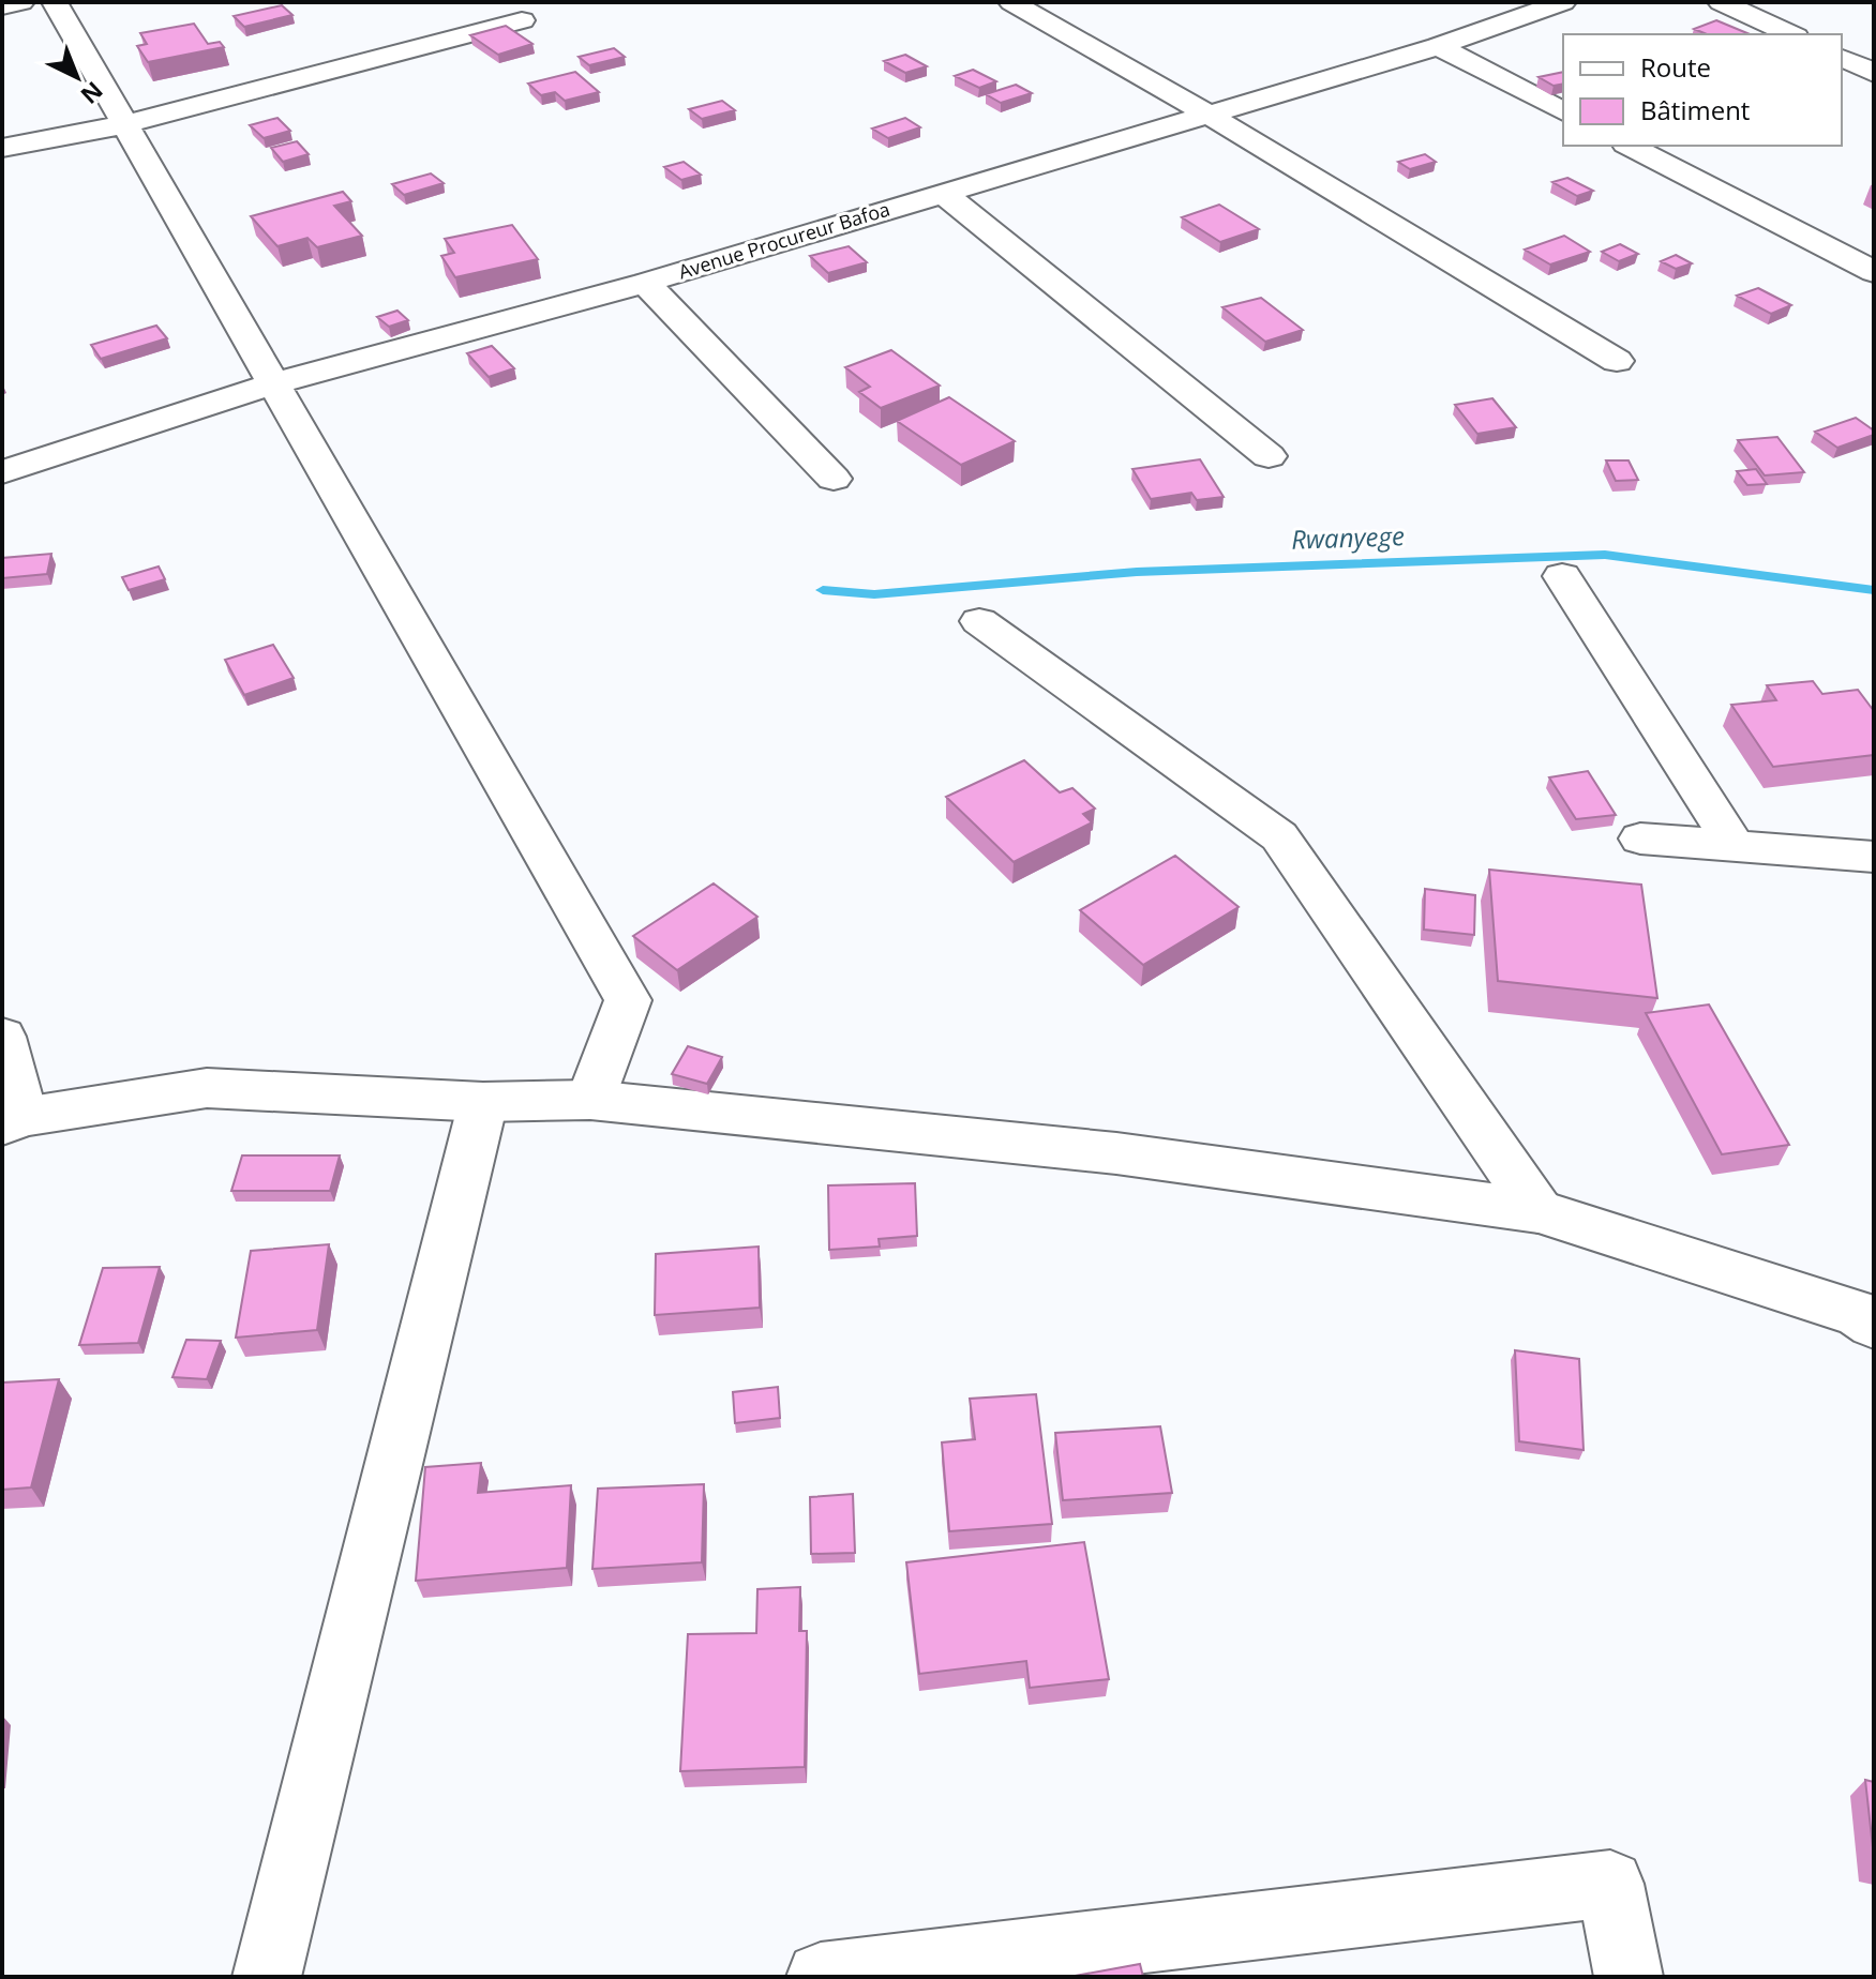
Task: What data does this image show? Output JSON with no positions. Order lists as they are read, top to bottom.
{
  "streets": {
    "street": ["Avenue Procureur Bafoa"]
  },
  "water": ["Rwanyege"],
  "legend": ["Route", "Bâtiment"],
  "north": "bottom right"
}
